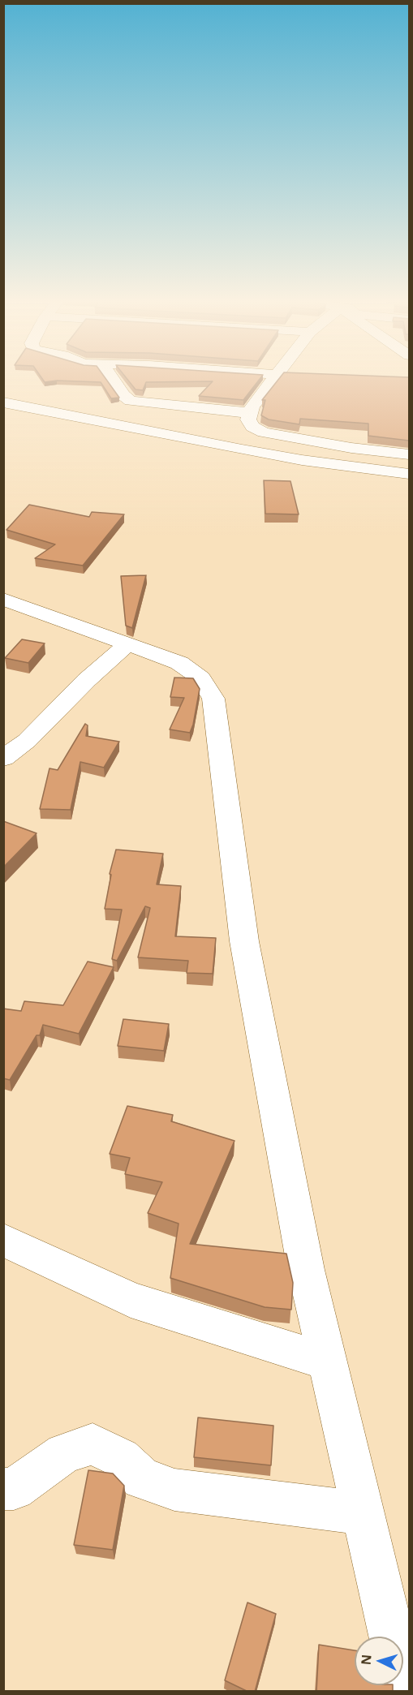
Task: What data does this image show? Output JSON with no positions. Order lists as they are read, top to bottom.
{
  "north": "left"
}
